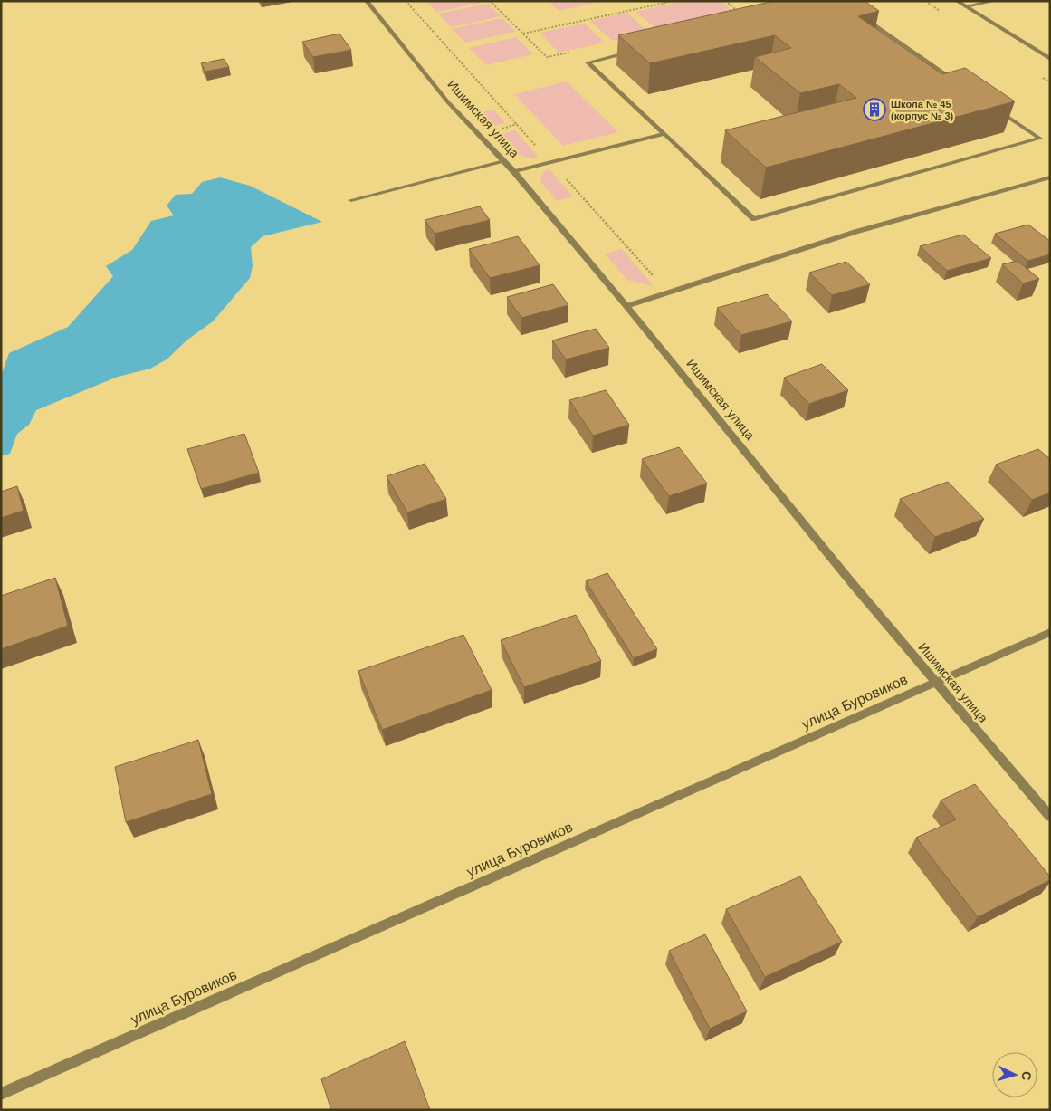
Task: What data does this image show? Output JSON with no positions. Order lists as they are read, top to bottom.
{
  "streets": {
    "street": ["Ишимская улица", "улица Буровиков"]
  },
  "crossings": [
    ["Ишимская улица", "улица Буровиков"]
  ],
  "places": {
    "building": ["Школа № 45 (корпус № 3)"]
  },
  "north": "right"
}
